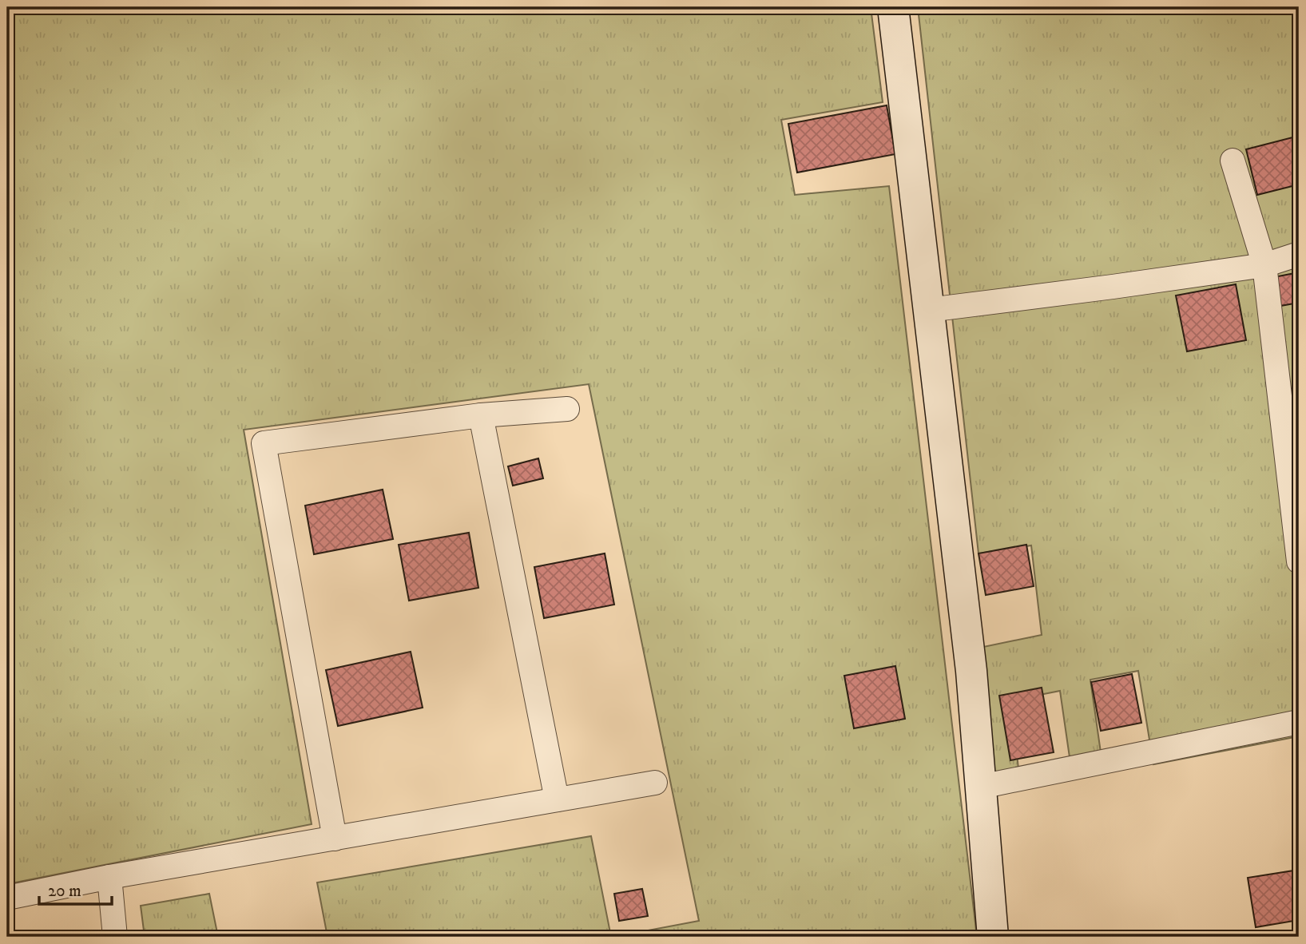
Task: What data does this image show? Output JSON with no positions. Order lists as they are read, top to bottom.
{
  "scale_bar": "20 m"
}
